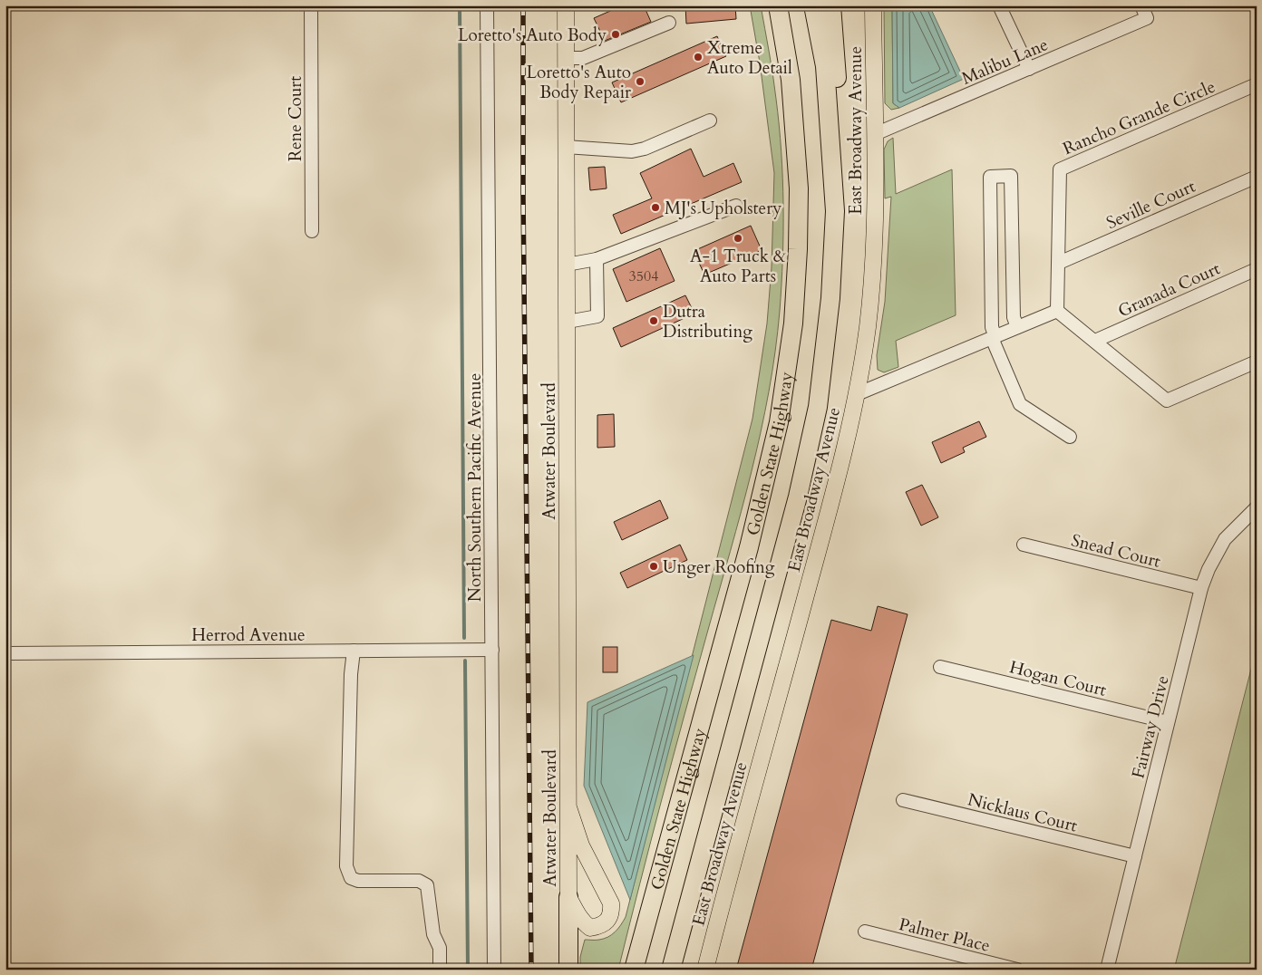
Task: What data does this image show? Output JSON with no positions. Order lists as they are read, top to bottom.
{
  "streets": {
    "highway": ["Golden State Highway"],
    "main road": ["East Broadway Avenue", "Atwater Boulevard"],
    "street": [
      "Malibu Lane",
      "Rancho Grande Circle",
      "Rene Court",
      "Seville Court",
      "Granada Court",
      "North Southern Pacific Avenue",
      "Snead Court",
      "Herrod Avenue",
      "Hogan Court",
      "Fairway Drive",
      "Nicklaus Court",
      "Palmer Place"
    ]
  },
  "crossings": [
    ["Malibu Lane", "East Broadway Avenue"],
    ["Rancho Grande Circle", "Seville Court"],
    ["North Southern Pacific Avenue", "Herrod Avenue"],
    ["Snead Court", "Fairway Drive"],
    ["Hogan Court", "Fairway Drive"],
    ["Fairway Drive", "Nicklaus Court"]
  ],
  "places": [
    "Loretto's Auto Body",
    "Xtreme Auto Detail",
    "Loretto's Auto Body Repair",
    "MJ's Upholstery",
    "A-1 Truck & Auto Parts",
    "Dutra Distributing",
    "Unger Roofing"
  ],
  "house_numbers": ["3504"]
}
